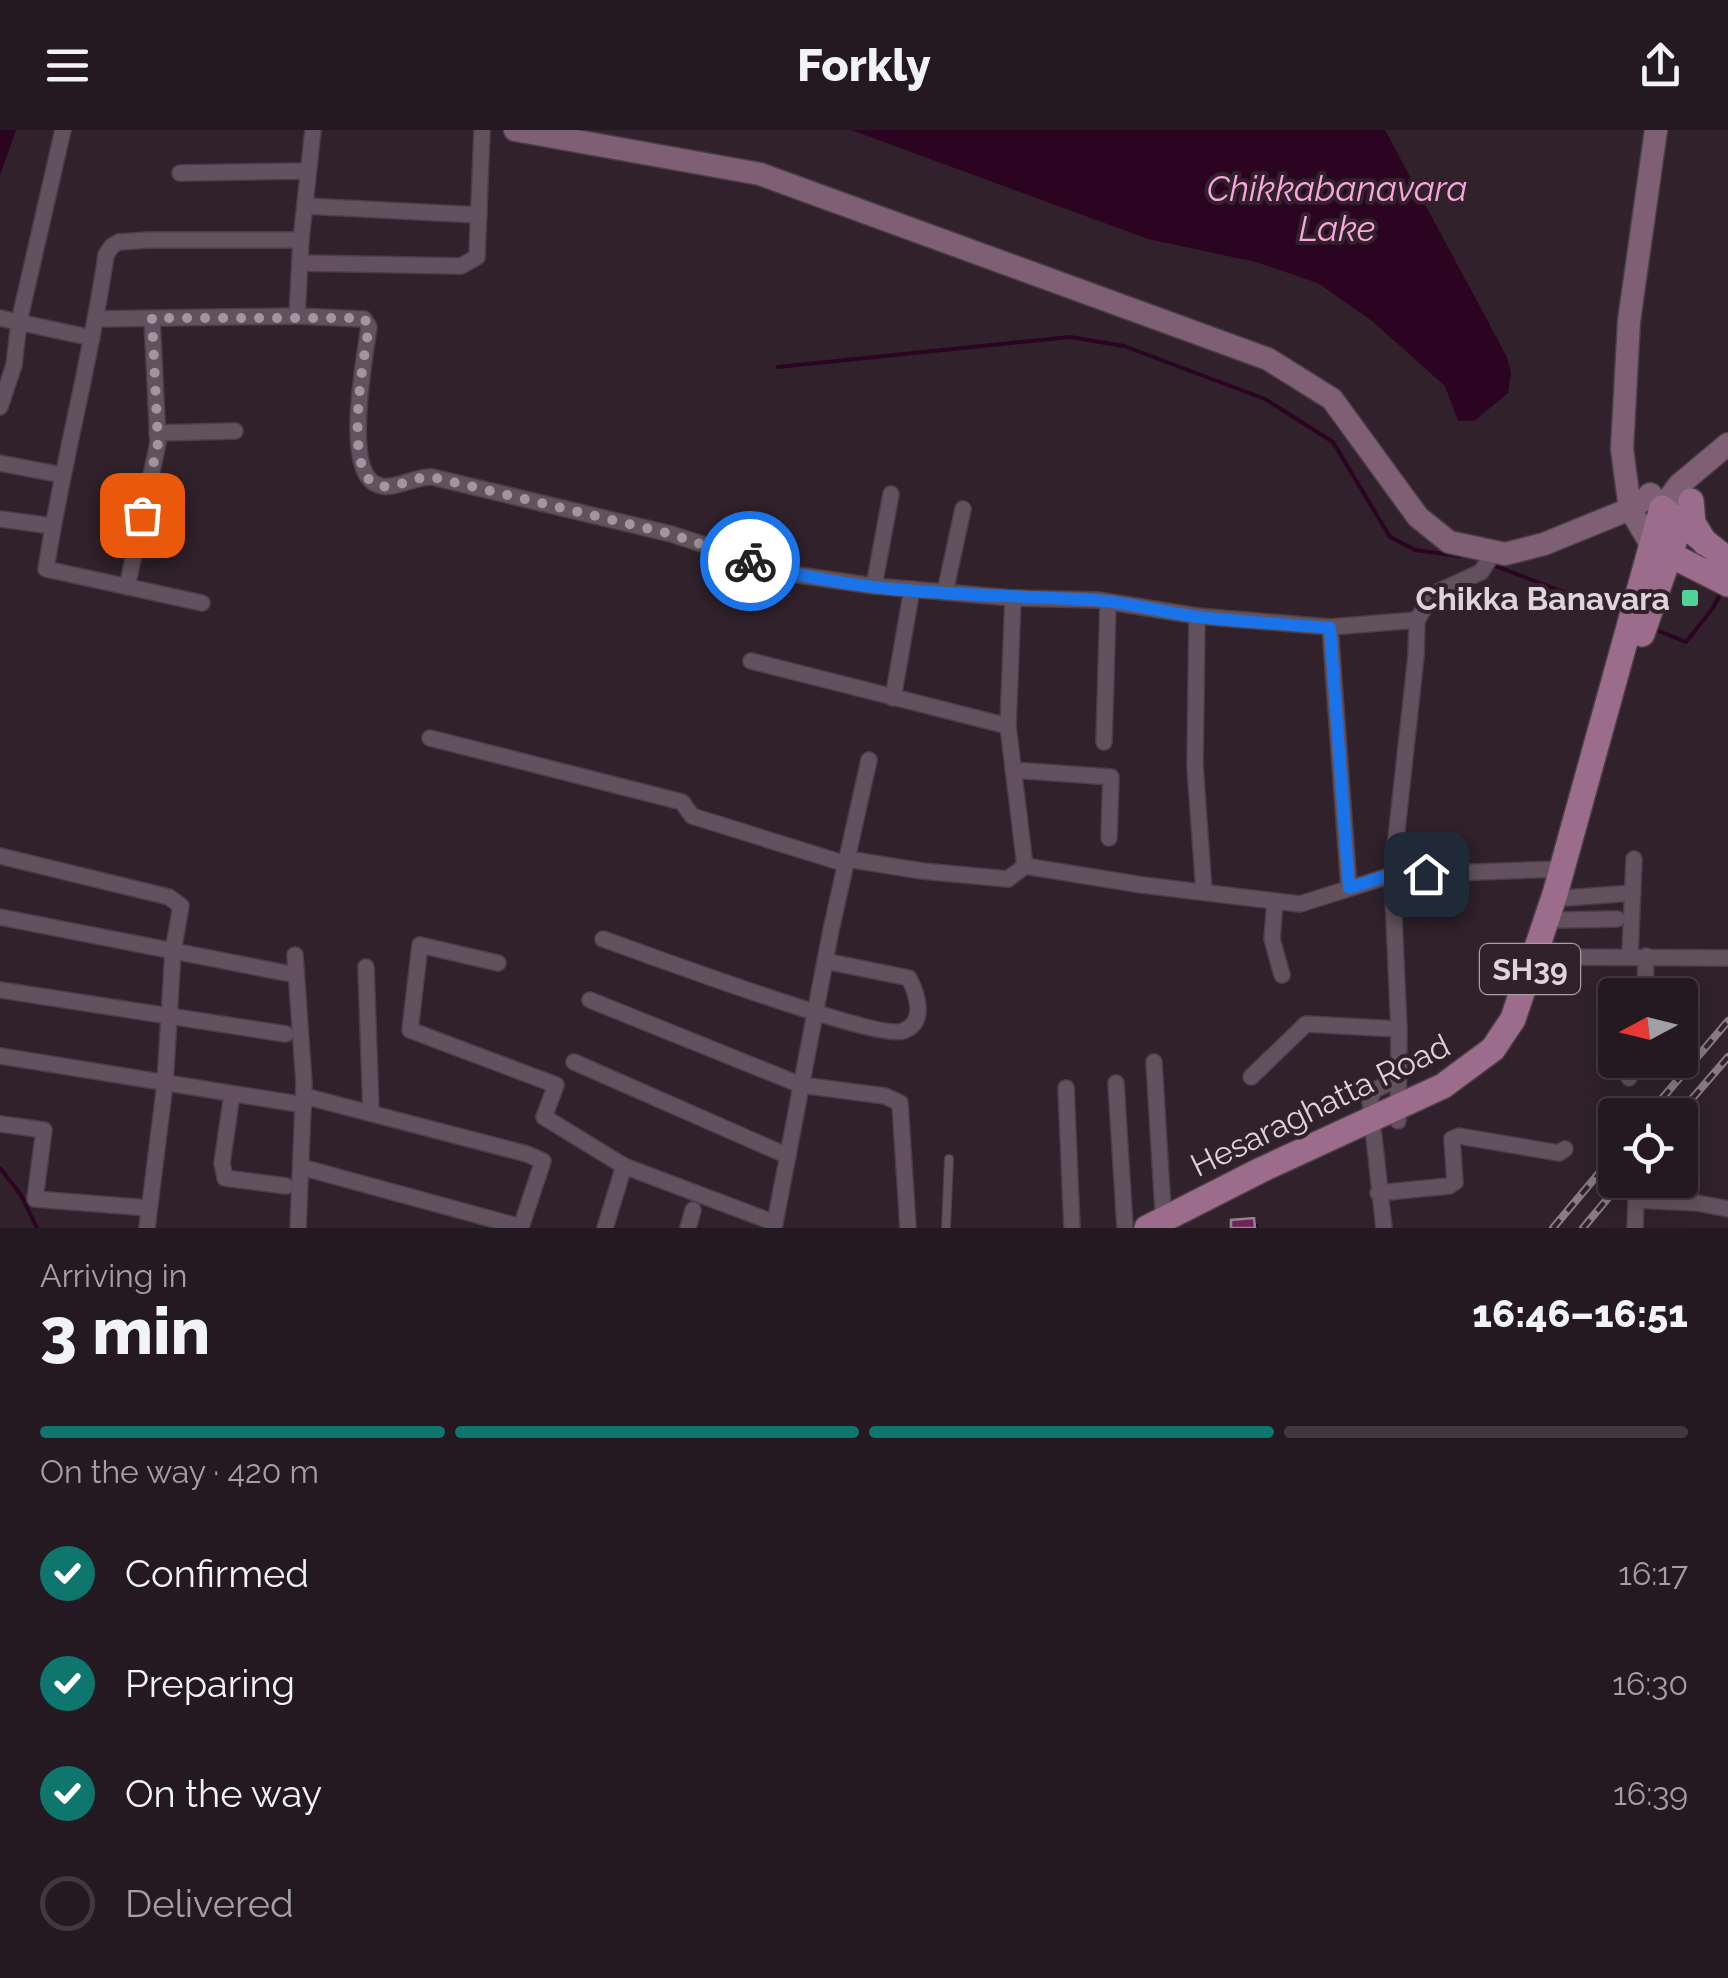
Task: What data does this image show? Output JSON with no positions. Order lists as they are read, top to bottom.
{
  "streets": {
    "main road": ["SH39", "Hesaraghatta Road"]
  },
  "water": ["Chikkabanavara Lake"],
  "places": {
    "transit": ["Chikka Banavara"]
  },
  "north": "left",
  "page": {
    "header": "Forkly",
    "heading": ["3 min", "Arriving in", "16:46–16:51"],
    "bar": "On the way · 420 m",
    "list": [
      ["Confirmed", "16:17"],
      ["Preparing", "16:30"],
      ["On the way", "16:39"],
      "Delivered"
    ]
  }
}
